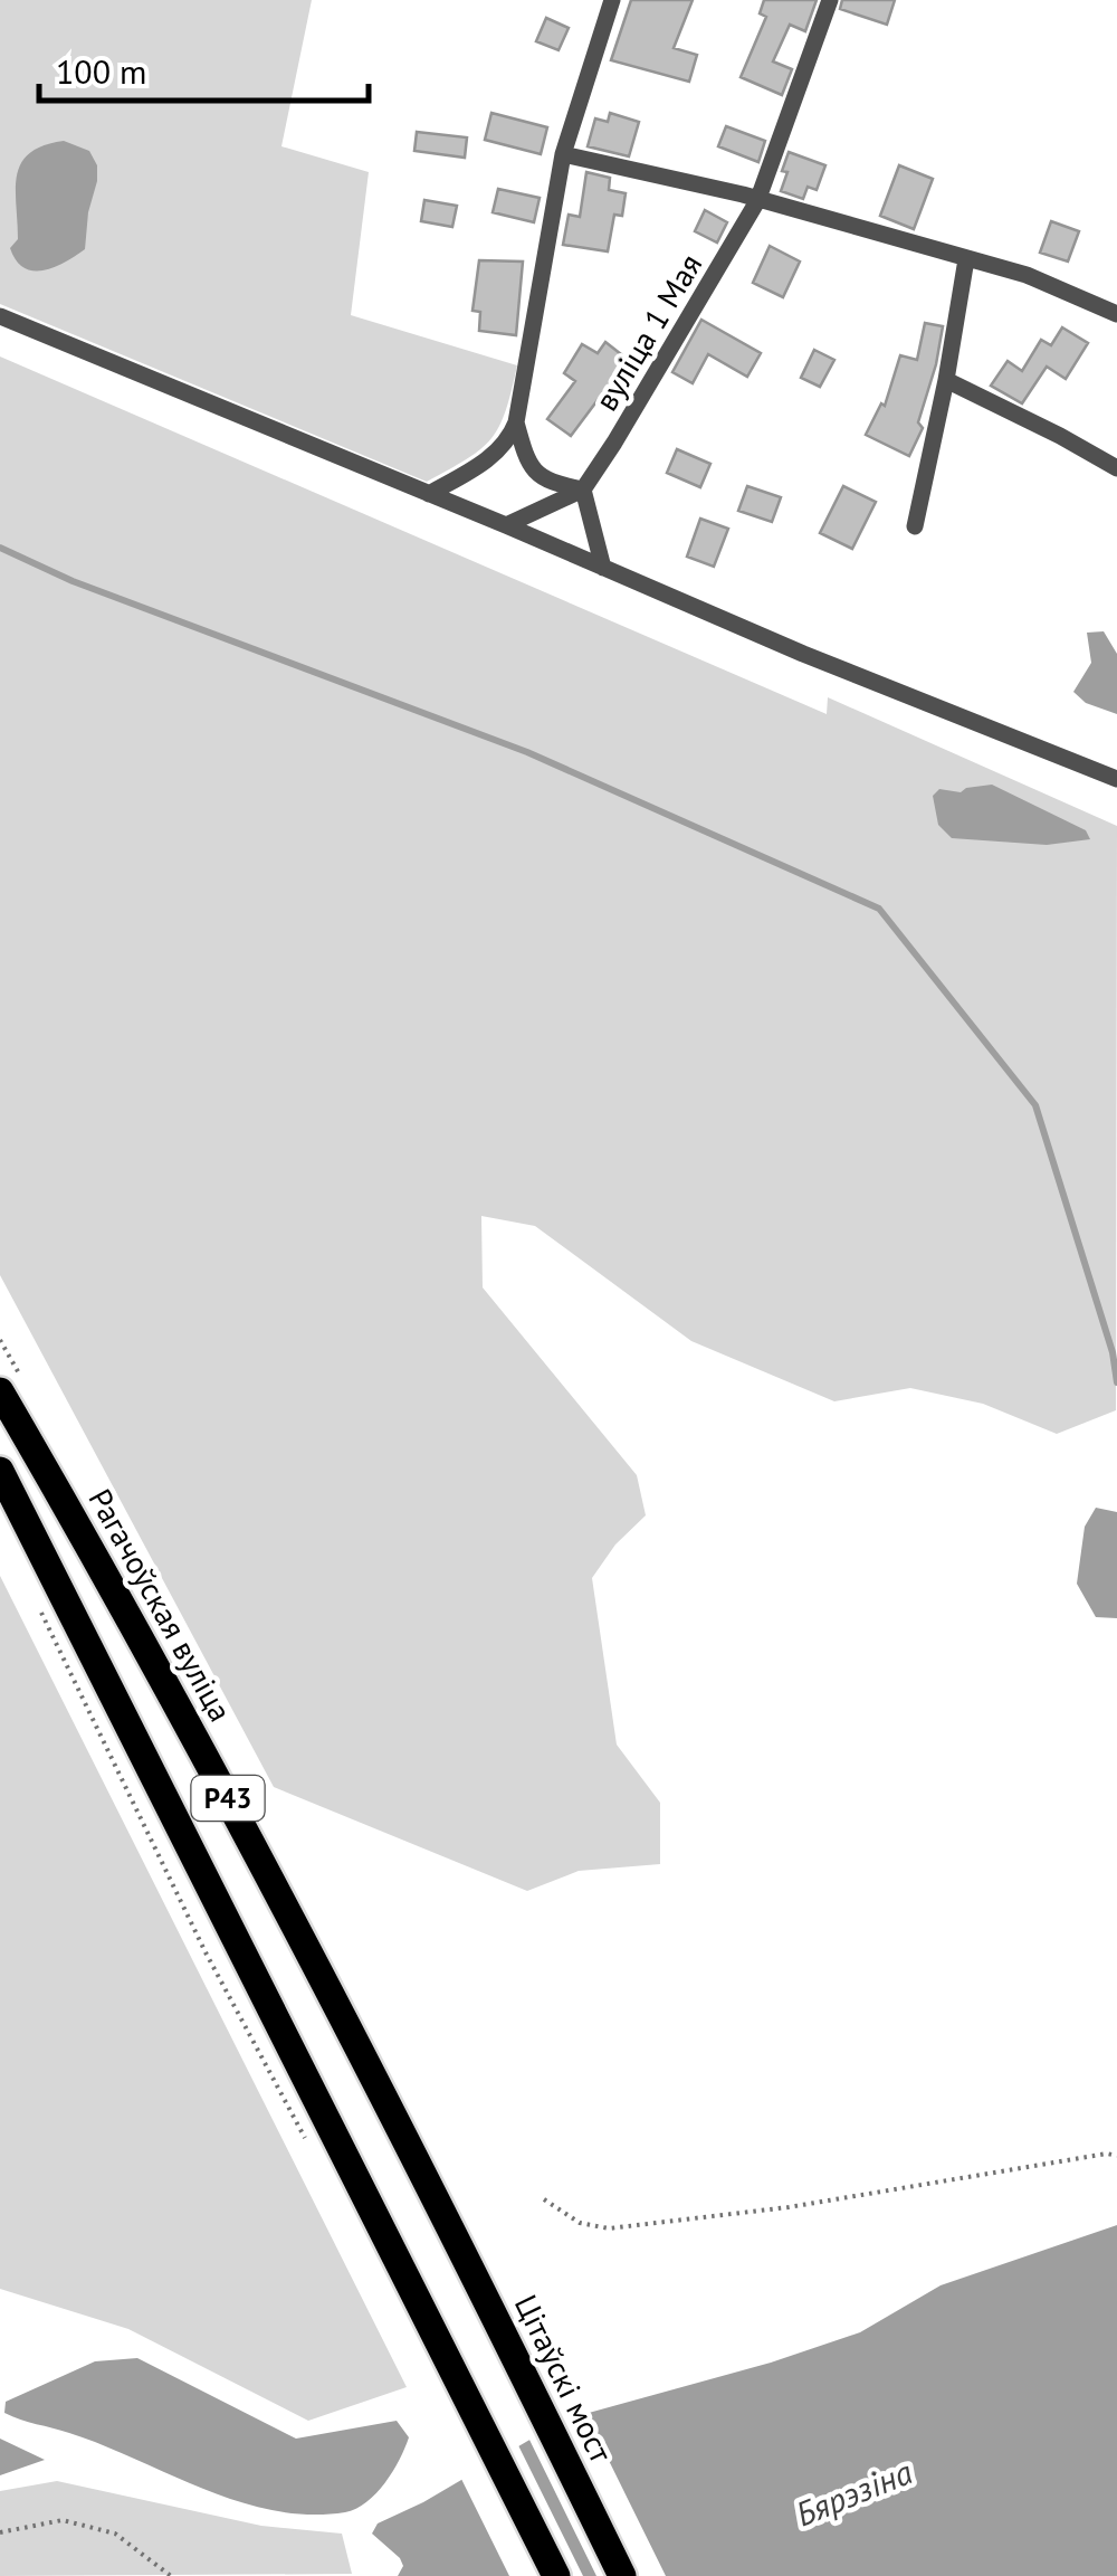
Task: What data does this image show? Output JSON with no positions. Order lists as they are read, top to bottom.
{
  "streets": {
    "main road": ["Рагачоўская вуліца", "Р43", "Цітаўскі мост"],
    "street": ["вуліца 1 Мая"]
  },
  "crossings": [
    ["Рагачоўская вуліца", "Цітаўскі мост"]
  ],
  "water": ["Бярэзіна"],
  "scale_bar": "100 m"
}
